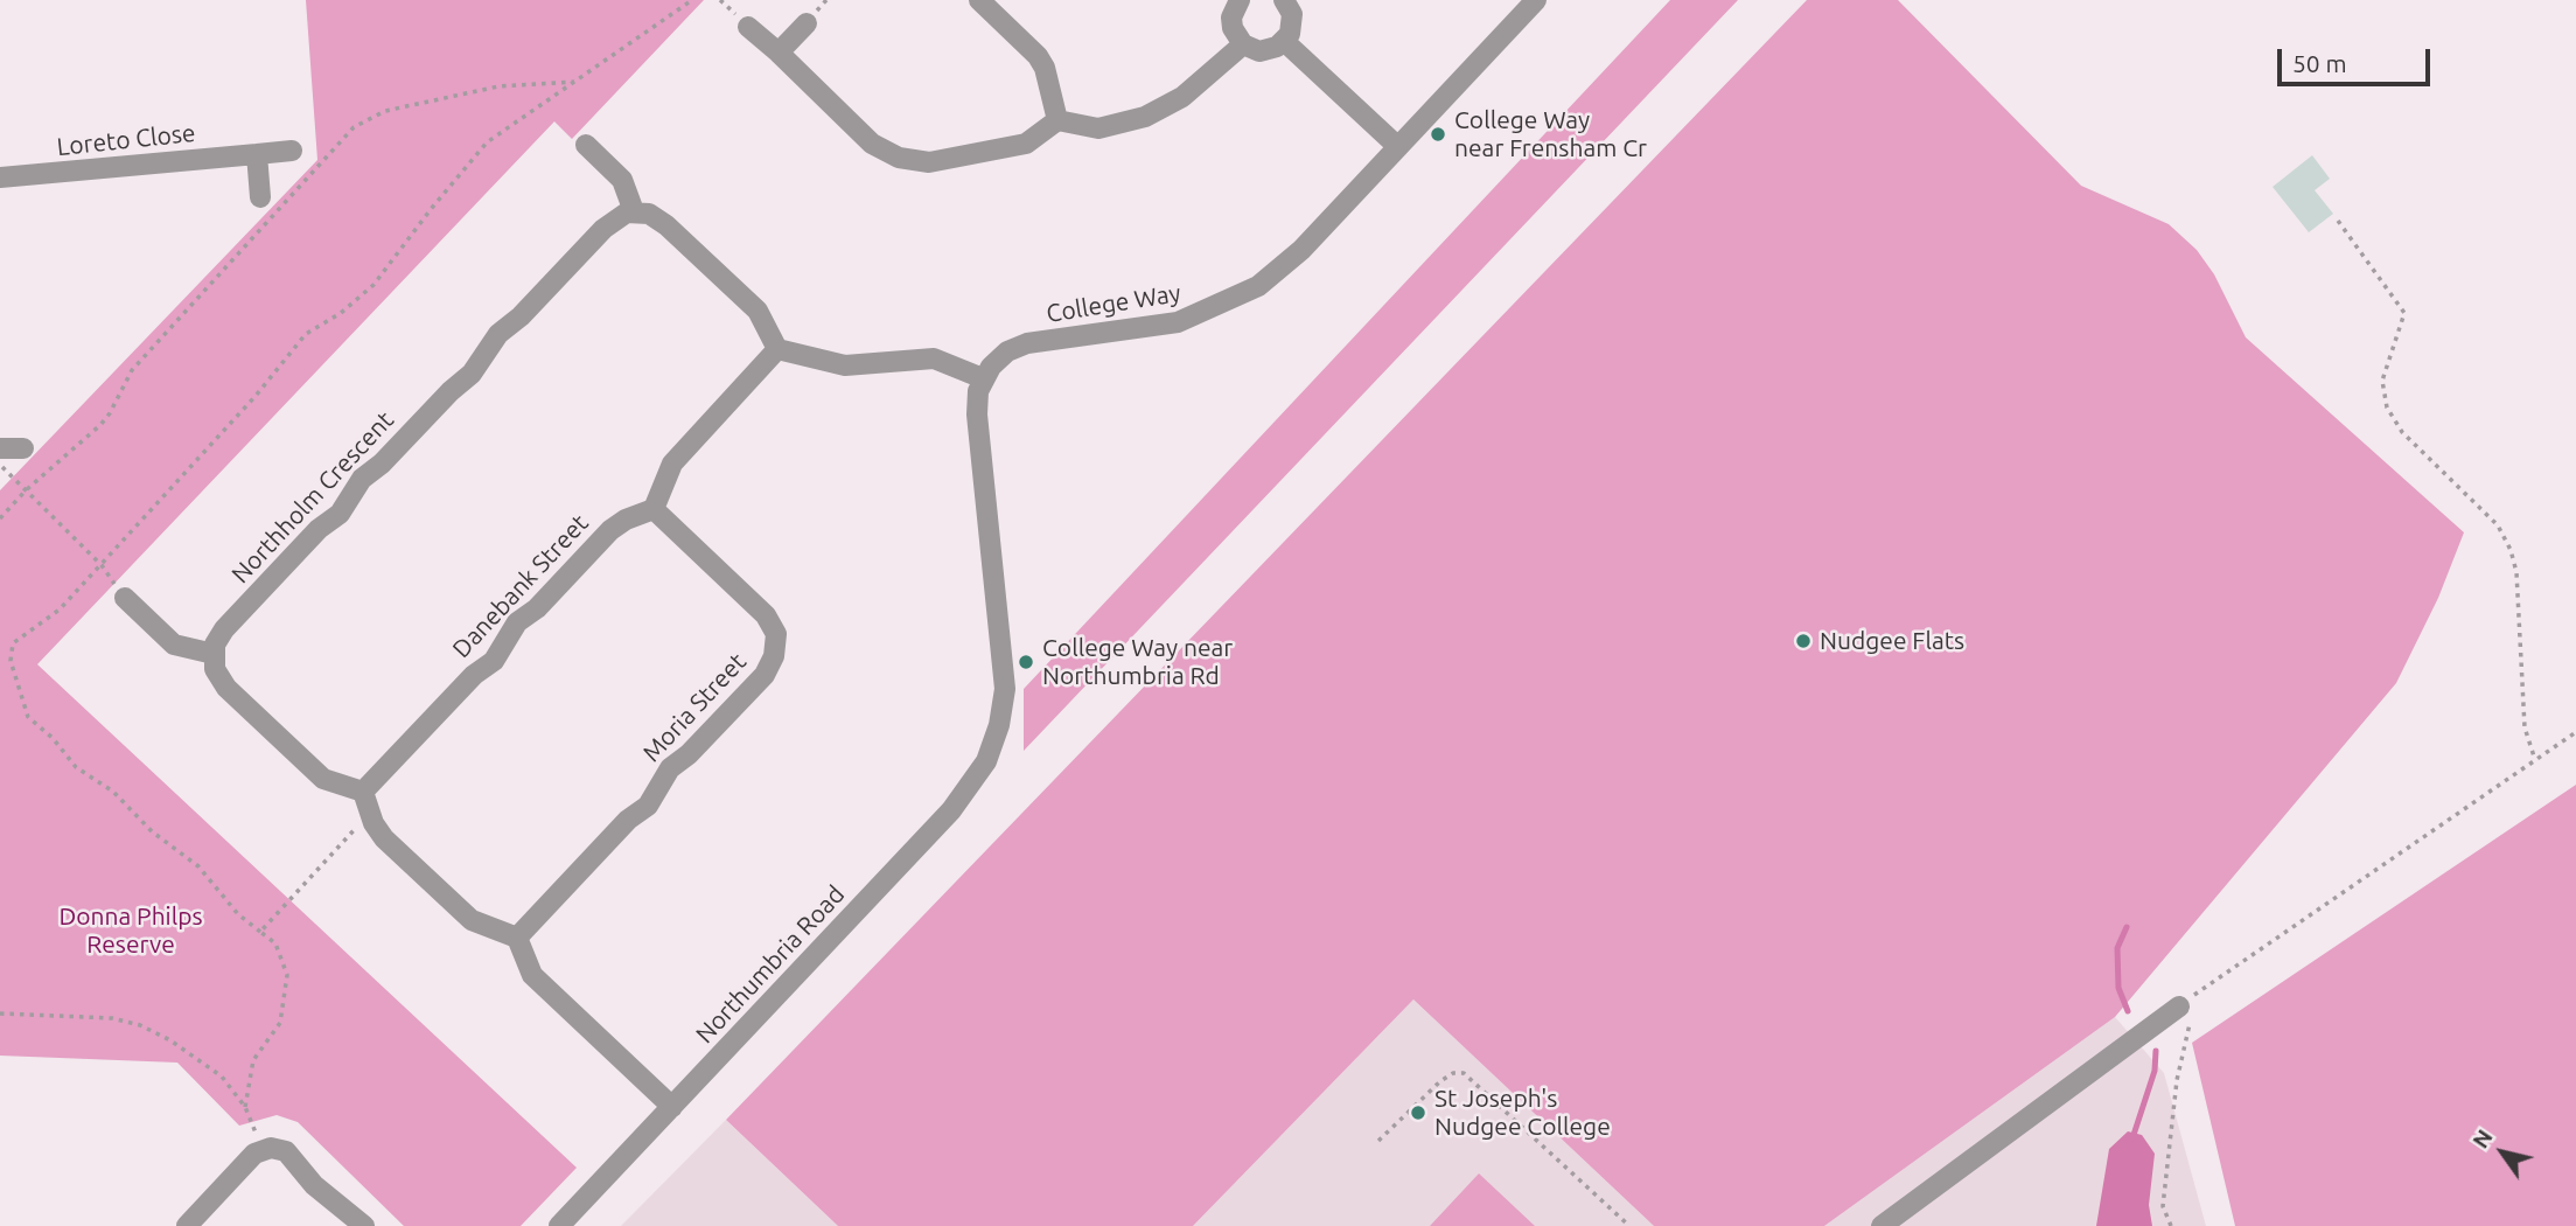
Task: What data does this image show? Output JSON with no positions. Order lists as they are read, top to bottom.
{
  "streets": {
    "street": [
      "Loreto Close",
      "College Way",
      "Northholm Crescent",
      "Danebank Street",
      "Moria Street",
      "Northumbria Road"
    ]
  },
  "crossings": [
    ["College Way", "Northumbria Road"],
    ["Danebank Street", "Moria Street"]
  ],
  "parks": ["Donna Philps Reserve"],
  "places": [
    "College Way near Frensham Cr",
    "Nudgee Flats",
    "College Way near Northumbria Rd",
    "St Joseph's Nudgee College"
  ],
  "scale_bar": "50 m",
  "north": "top left"
}
